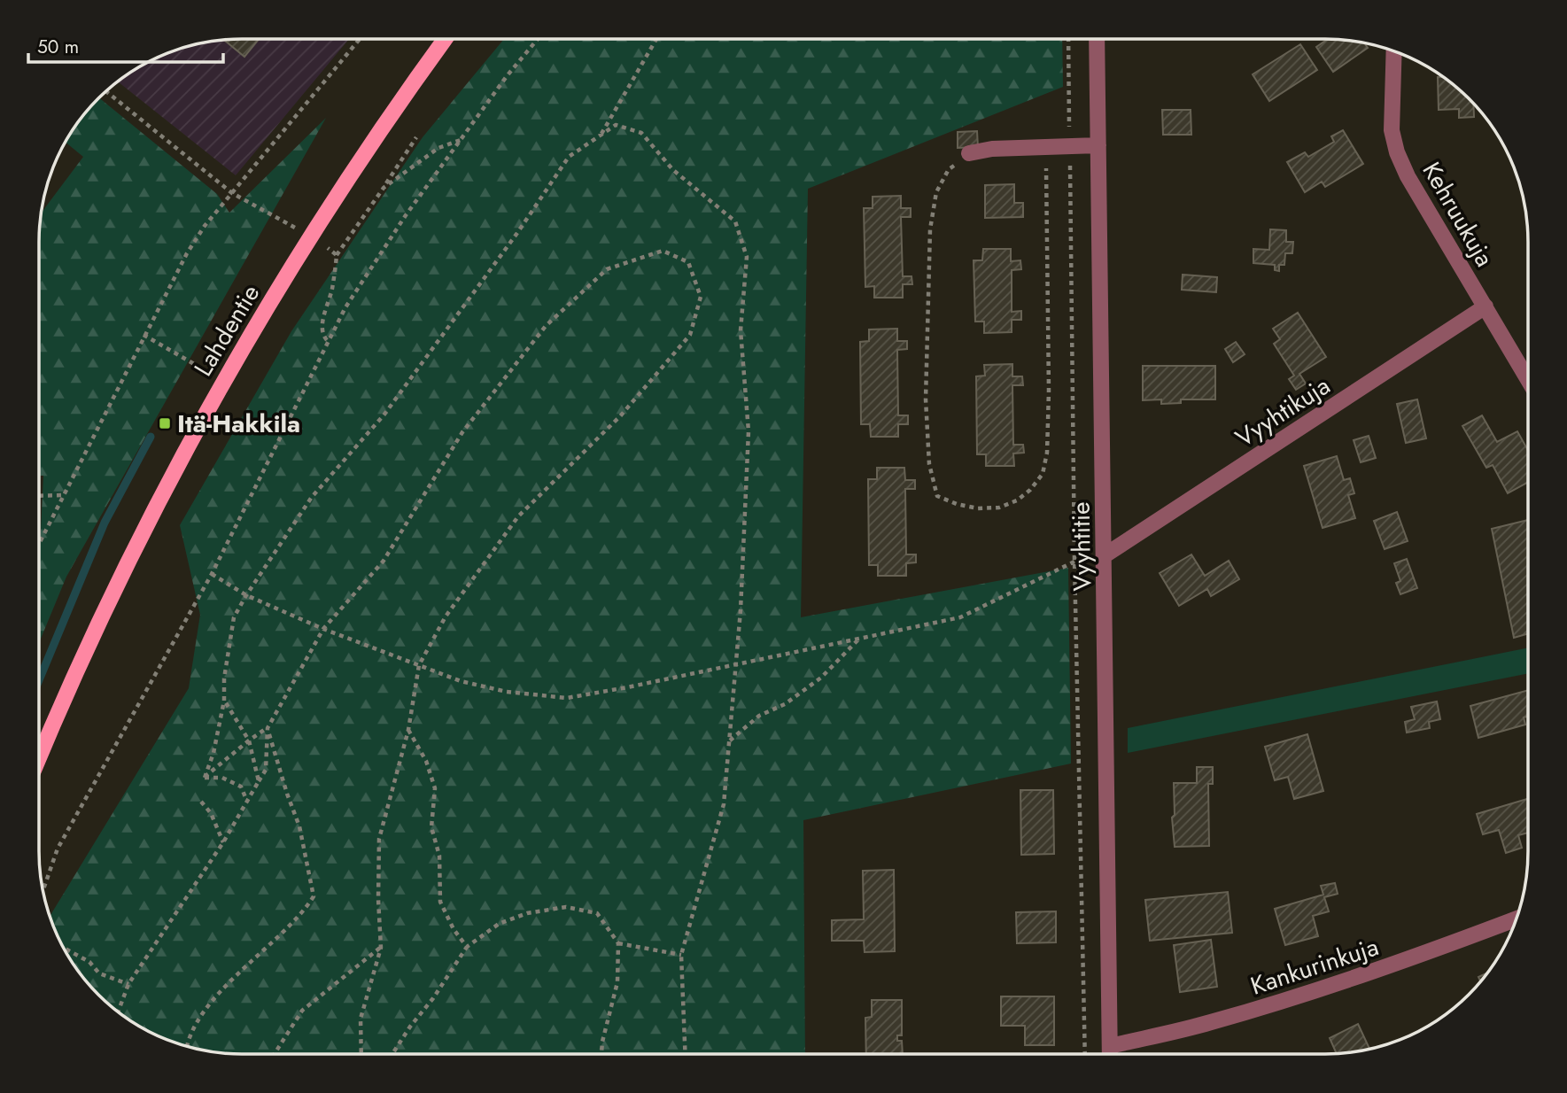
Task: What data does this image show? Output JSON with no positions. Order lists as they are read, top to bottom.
{
  "streets": {
    "main road": ["Lahdentie"],
    "street": [
      "Kehruukuja",
      "Vyyhtikuja",
      "Vyyhtitie",
      "Kankurinkuja"
    ]
  },
  "crossings": [
    ["Kehruukuja", "Vyyhtikuja"],
    ["Vyyhtikuja", "Vyyhtitie"],
    ["Vyyhtitie", "Kankurinkuja"]
  ],
  "places": {
    "transit": ["Itä-Hakkila"]
  },
  "scale_bar": "50 m"
}
